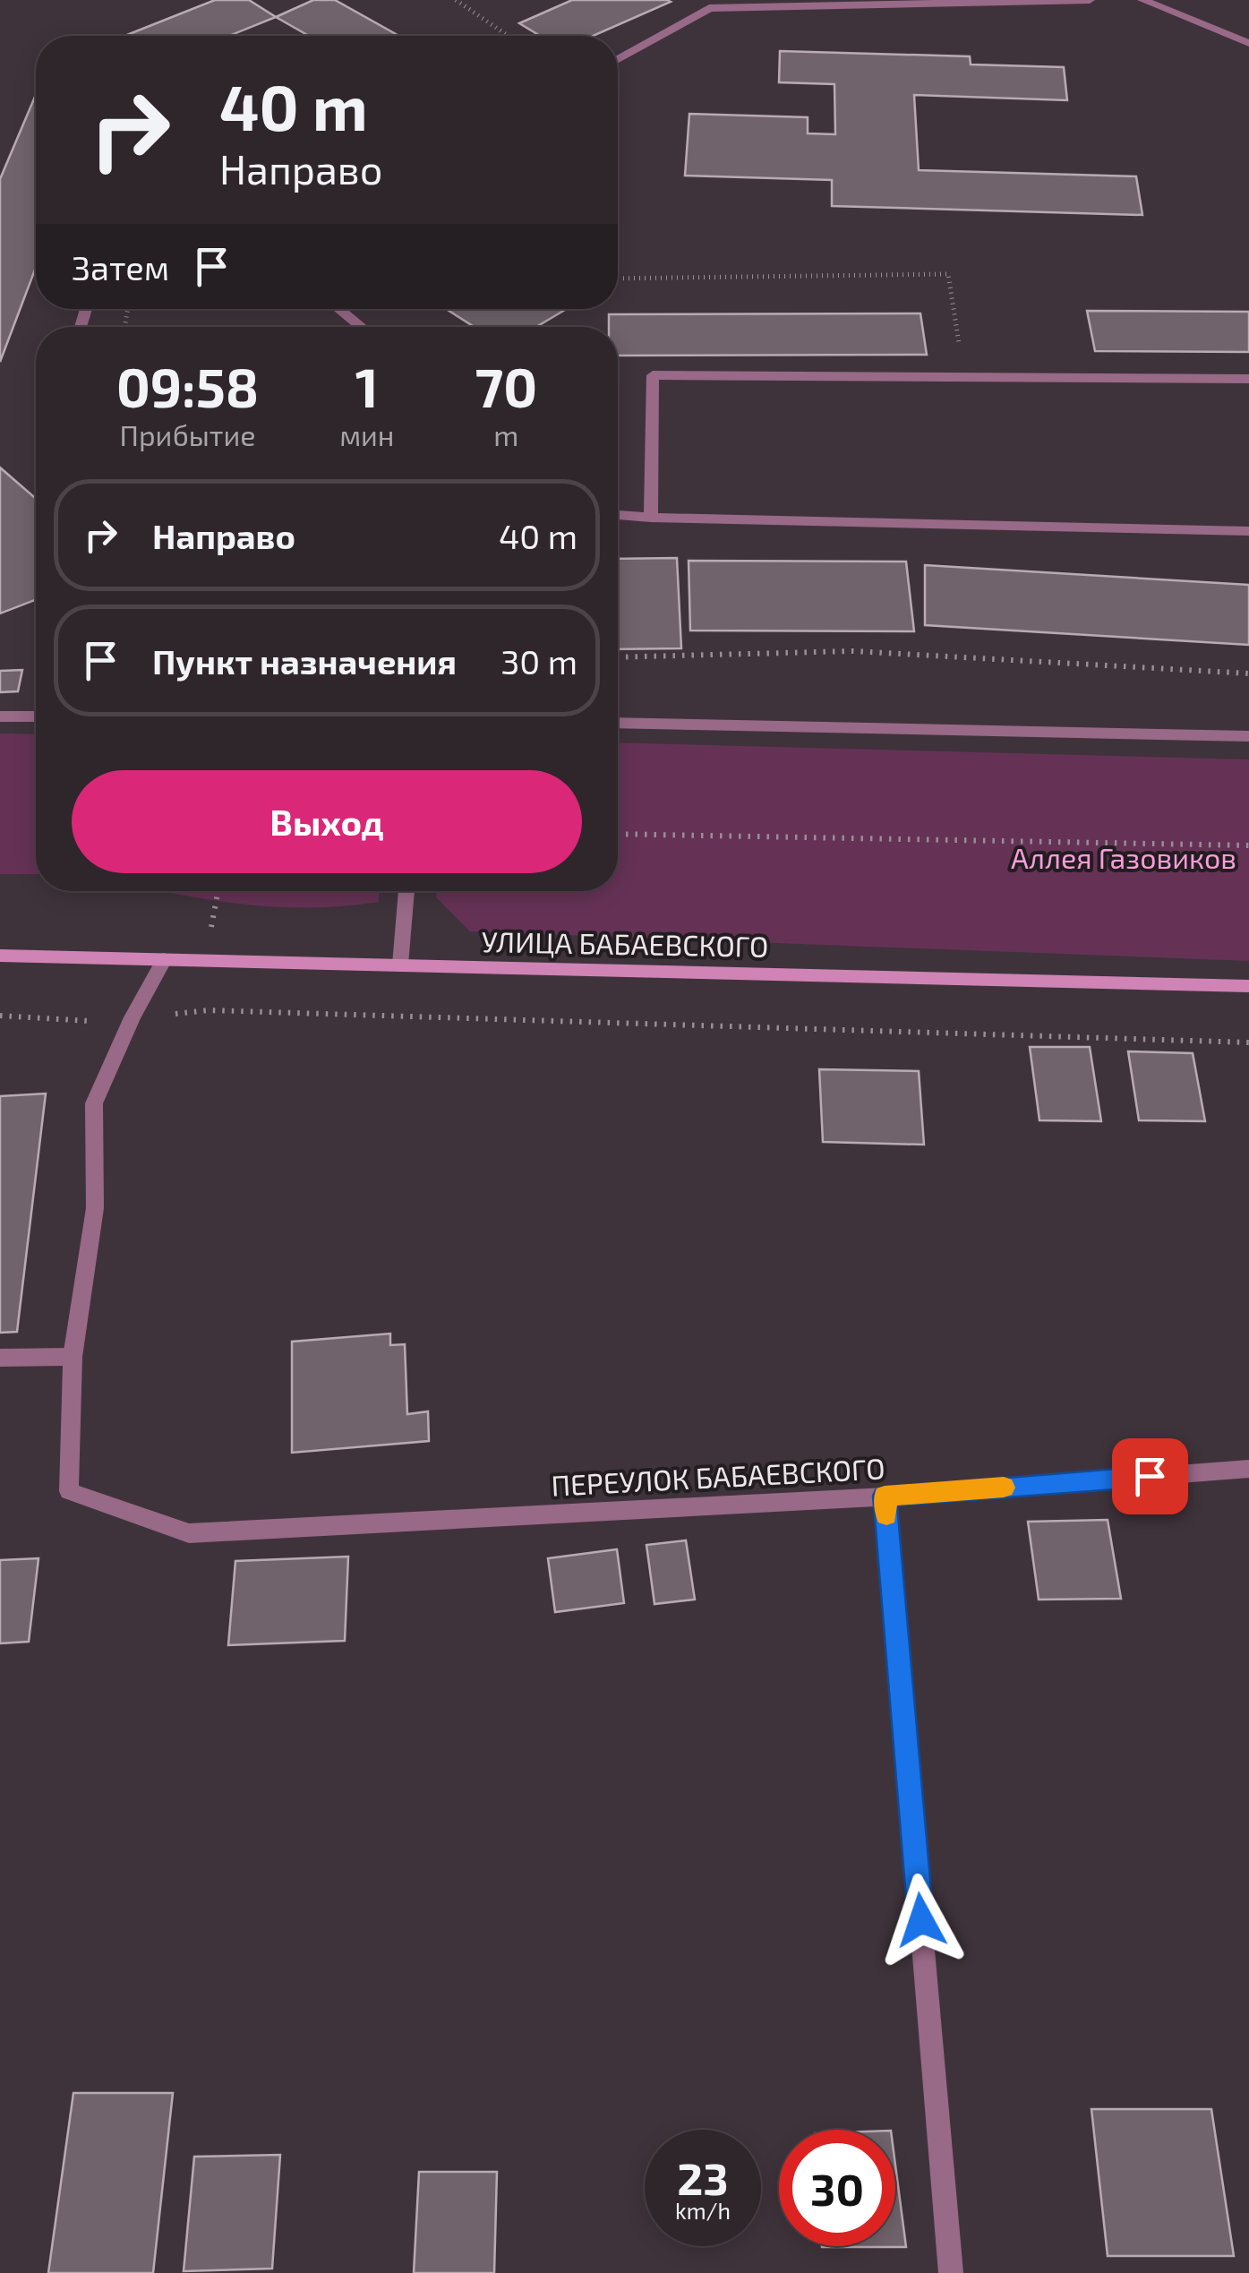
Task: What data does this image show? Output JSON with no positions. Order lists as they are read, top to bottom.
{
  "streets": {
    "main road": ["УЛИЦА БАБАЕВСКОГО"],
    "street": ["ПЕРЕУЛОК БАБАЕВСКОГО"]
  },
  "parks": ["Аллея Газовиков"],
  "page": {
    "turn": ["40 m", "Направо"],
    "then": "Затем",
    "eta": [
      "09:58",
      "Прибытие",
      "1",
      "мин",
      "70",
      "m"
    ],
    "list": [
      {
        "name": "Направо",
        "value": "40 m"
      },
      {
        "name": "Пункт назначения",
        "value": "30 m"
      }
    ],
    "buttons": "Выход",
    "speed": "23 km/h",
    "limit": "30"
  }
}
